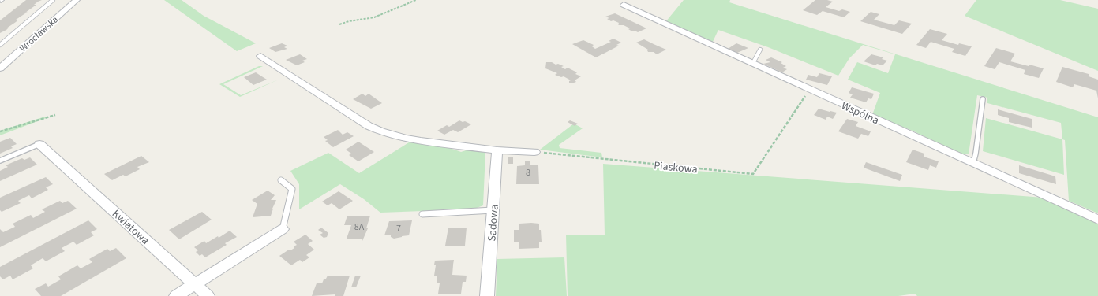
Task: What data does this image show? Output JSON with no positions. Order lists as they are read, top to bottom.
{
  "streets": {
    "street": [
      "Wrocławska",
      "Wspólna",
      "Sadowa",
      "Kwiatowa"
    ],
    "path": ["Piaskowa"]
  },
  "crossings": [
    ["Wspólna", "Piaskowa"]
  ],
  "house_numbers": ["8", "8A", "7"]
}
